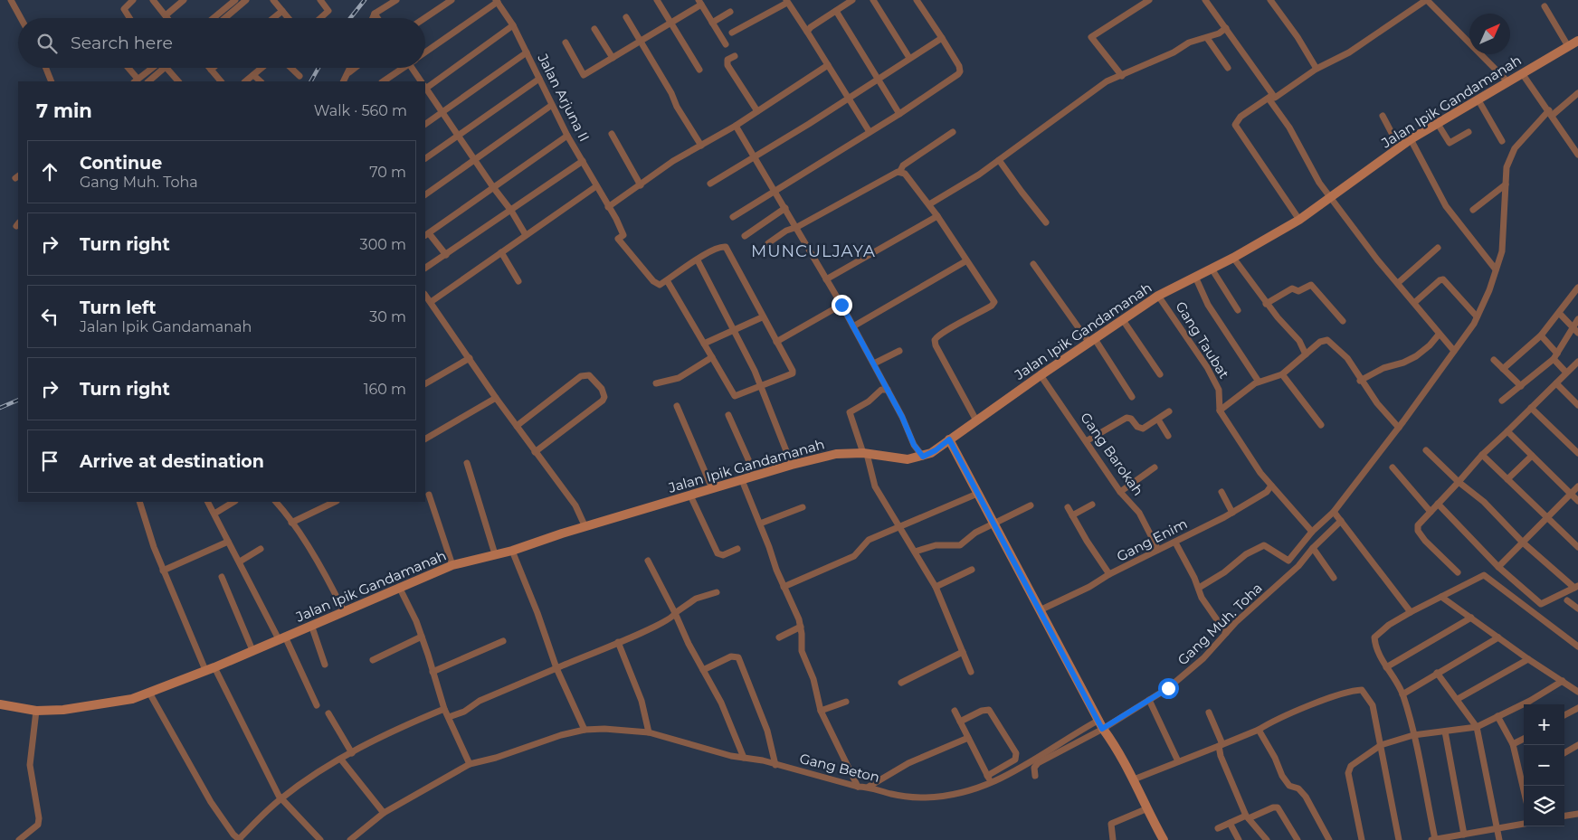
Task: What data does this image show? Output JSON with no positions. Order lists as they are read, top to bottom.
{
  "streets": {
    "street": [
      "Jalan Arjuna II",
      "Jalan Ipik Gandamanah",
      "Gang Taubat",
      "Gang Barokah",
      "Gang Enim",
      "Gang Muh. Toha",
      "Gang Beton"
    ]
  },
  "crossings": [
    ["Jalan Ipik Gandamanah", "Gang Taubat"],
    ["Jalan Ipik Gandamanah", "Gang Barokah"],
    ["Gang Taubat", "Gang Enim"],
    ["Gang Barokah", "Gang Enim"],
    ["Gang Muh. Toha", "Gang Beton"]
  ],
  "districts": ["MUNCULJAYA"],
  "north": "top right",
  "page": {
    "search": "Search here",
    "heading": ["7 min", "Walk · 560 m"],
    "list": [
      ["Continue", "Gang Muh. Toha", "70 m"],
      ["Turn right", "300 m"],
      ["Turn left", "Jalan Ipik Gandamanah", "30 m"],
      ["Turn right", "160 m"],
      "Arrive at destination"
    ],
    "map_buttons": ["+", "−"]
  }
}
